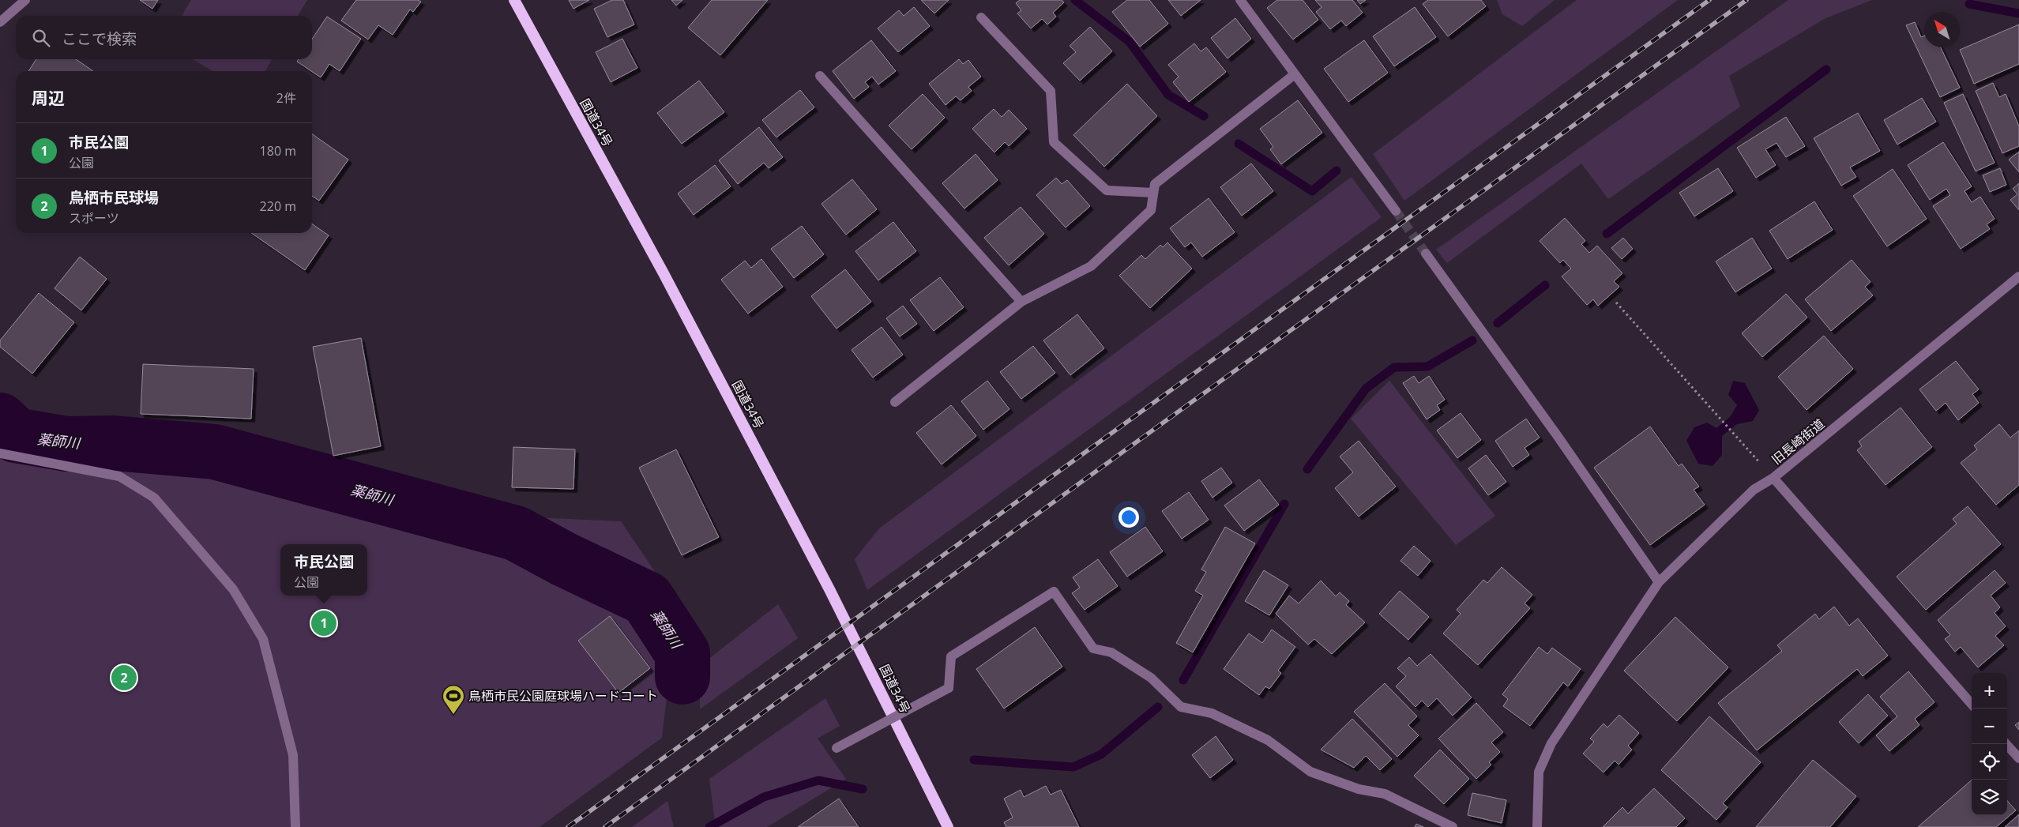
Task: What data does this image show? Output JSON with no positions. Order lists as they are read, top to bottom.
{
  "streets": {
    "highway": ["国道34号"],
    "street": ["旧長崎街道"]
  },
  "water": ["薬師川"],
  "places": {
    "sports": ["鳥栖市民公園庭球場ハードコート"]
  },
  "north": "top left",
  "page": {
    "search": "ここで検索",
    "heading": ["周辺", "2件"],
    "list": [
      {
        "mark": "1",
        "name": "市民公園",
        "note": "公園",
        "value": "180 m"
      },
      {
        "mark": "2",
        "name": "鳥栖市民球場",
        "note": "スポーツ",
        "value": "220 m"
      }
    ],
    "popup": ["市民公園", "公園"],
    "pins": ["1", "2"],
    "map_buttons": ["+", "−"]
  }
}
